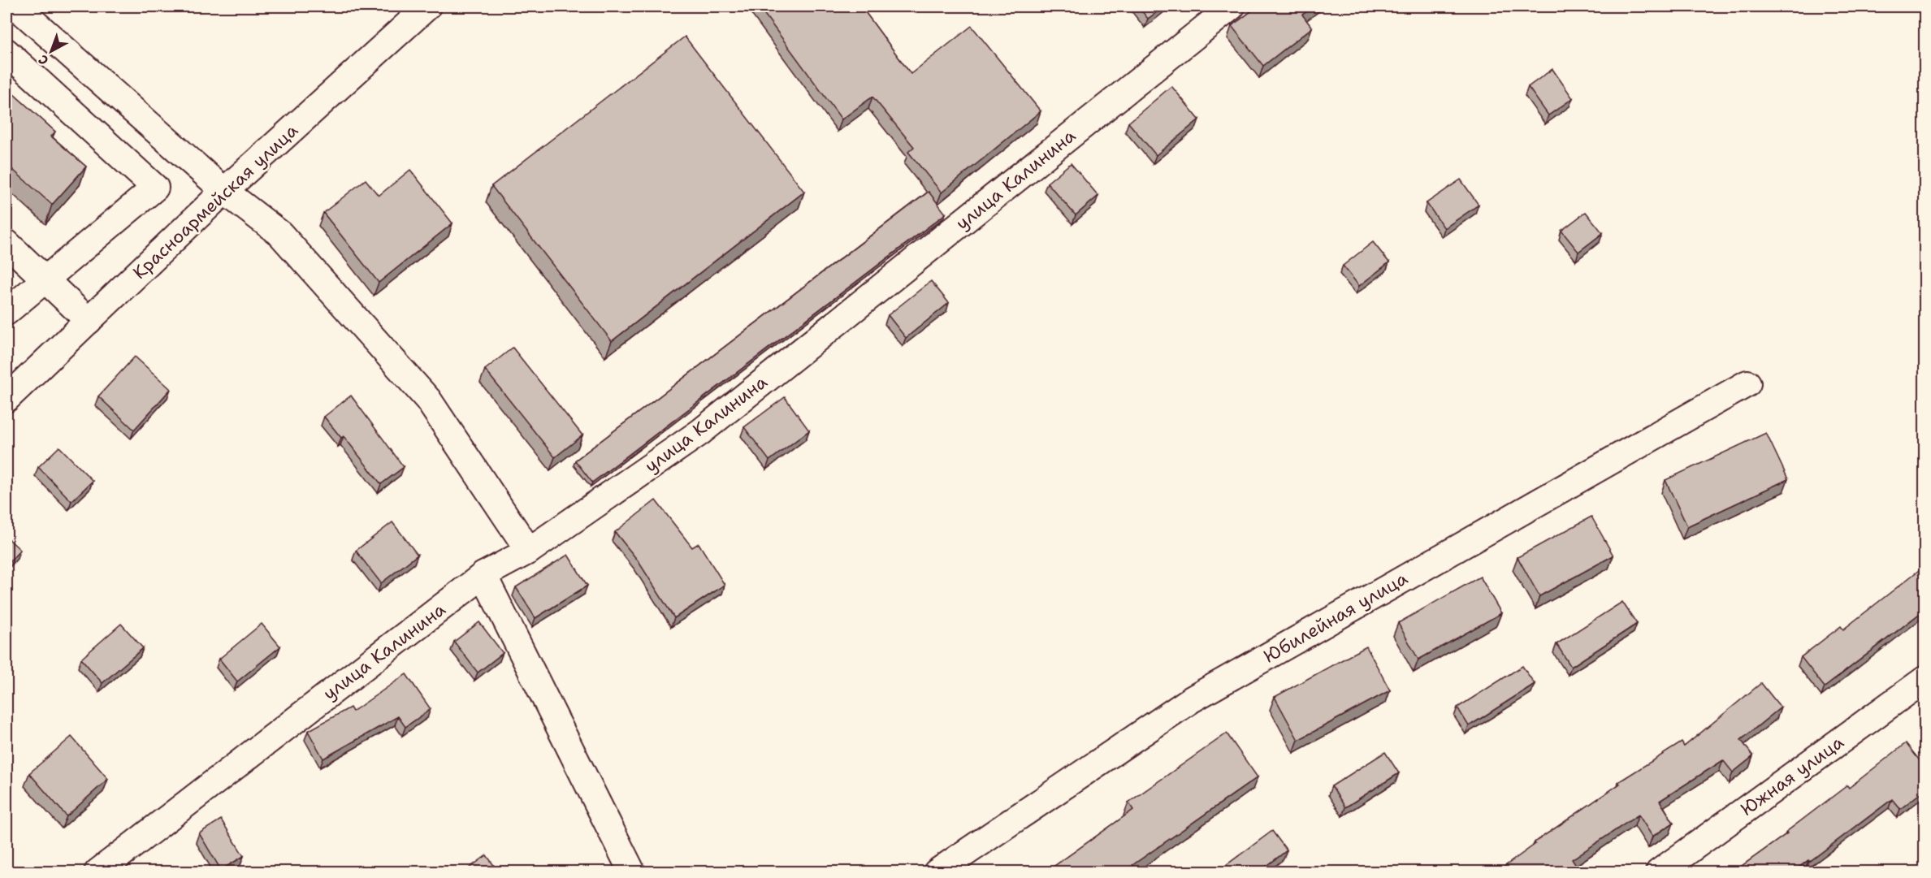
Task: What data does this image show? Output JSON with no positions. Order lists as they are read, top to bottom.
{
  "streets": {
    "street": [
      "улица Калинина",
      "Красноармейская улица",
      "Юбилейная улица",
      "Южная улица"
    ]
  },
  "north": "bottom left"
}
